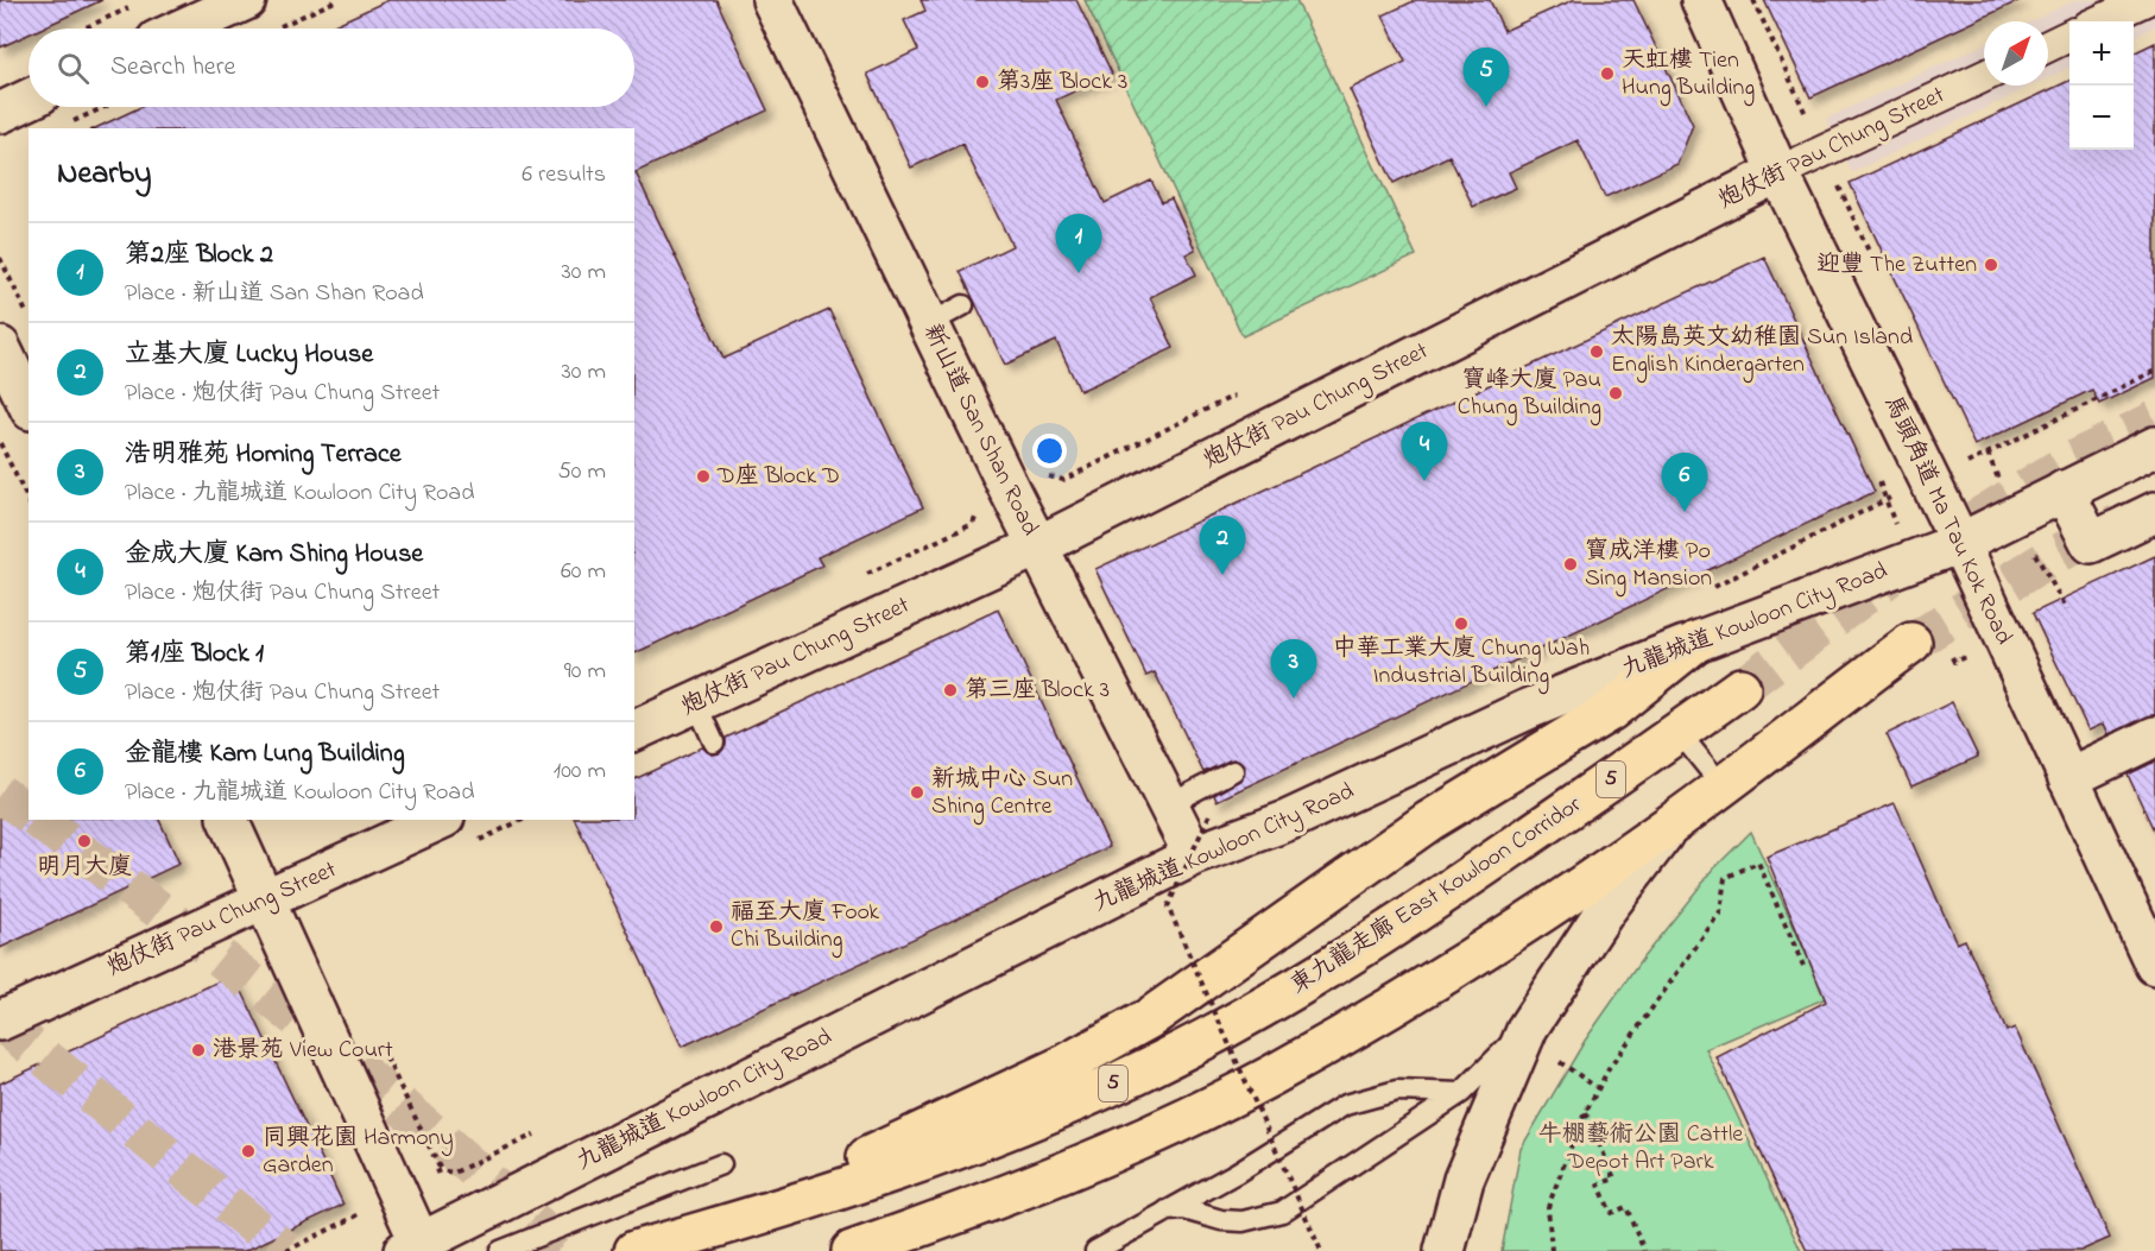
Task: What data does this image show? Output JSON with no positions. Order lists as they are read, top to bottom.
{
  "streets": {
    "highway": ["5", "東九龍走廊 East Kowloon Corridor"],
    "street": [
      "炮仗街 Pau Chung Street",
      "新山道 San Shan Road",
      "馬頭角道 Ma Tau Kok Road",
      "九龍城道 Kowloon City Road"
    ]
  },
  "crossings": [
    ["炮仗街 Pau Chung Street", "新山道 San Shan Road"],
    ["炮仗街 Pau Chung Street", "馬頭角道 Ma Tau Kok Road"],
    ["新山道 San Shan Road", "九龍城道 Kowloon City Road"],
    ["馬頭角道 Ma Tau Kok Road", "九龍城道 Kowloon City Road"]
  ],
  "parks": ["牛棚藝術公園 Cattle Depot Art Park"],
  "places": [
    "天虹樓 Tien Hung Building",
    "第3座 Block 3",
    "迎豐 The Zutten",
    "太陽島英文幼稚園 Sun Island English Kindergarten",
    "寶峰大廈 Pau Chung Building",
    "D座 Block D",
    "寶成洋樓 Po Sing Mansion",
    "中華工業大廈 Chung Wah Industrial Building",
    "第三座 Block 3",
    "新城中心 Sun Shing Centre",
    "明月大廈",
    "福至大廈 Fook Chi Building",
    "港景苑 View Court",
    "同興花園 Harmony Garden"
  ],
  "north": "top right",
  "page": {
    "map_buttons": ["+", "−"],
    "search": "Search here",
    "pins": [
      "5",
      "1",
      "4",
      "6",
      "2",
      "3"
    ],
    "heading": ["Nearby", "6 results"],
    "list": [
      {
        "mark": "1",
        "name": "第2座 Block 2",
        "note": "Place · 新山道 San Shan Road",
        "value": "30 m"
      },
      {
        "mark": "2",
        "name": "立基大廈 Lucky House",
        "note": "Place · 炮仗街 Pau Chung Street",
        "value": "30 m"
      },
      {
        "mark": "3",
        "name": "浩明雅苑 Homing Terrace",
        "note": "Place · 九龍城道 Kowloon City Road",
        "value": "50 m"
      },
      {
        "mark": "4",
        "name": "金成大廈 Kam Shing House",
        "note": "Place · 炮仗街 Pau Chung Street",
        "value": "60 m"
      },
      {
        "mark": "5",
        "name": "第1座 Block 1",
        "note": "Place · 炮仗街 Pau Chung Street",
        "value": "90 m"
      },
      {
        "mark": "6",
        "name": "金龍樓 Kam Lung Building",
        "note": "Place · 九龍城道 Kowloon City Road",
        "value": "100 m"
      }
    ]
  }
}
